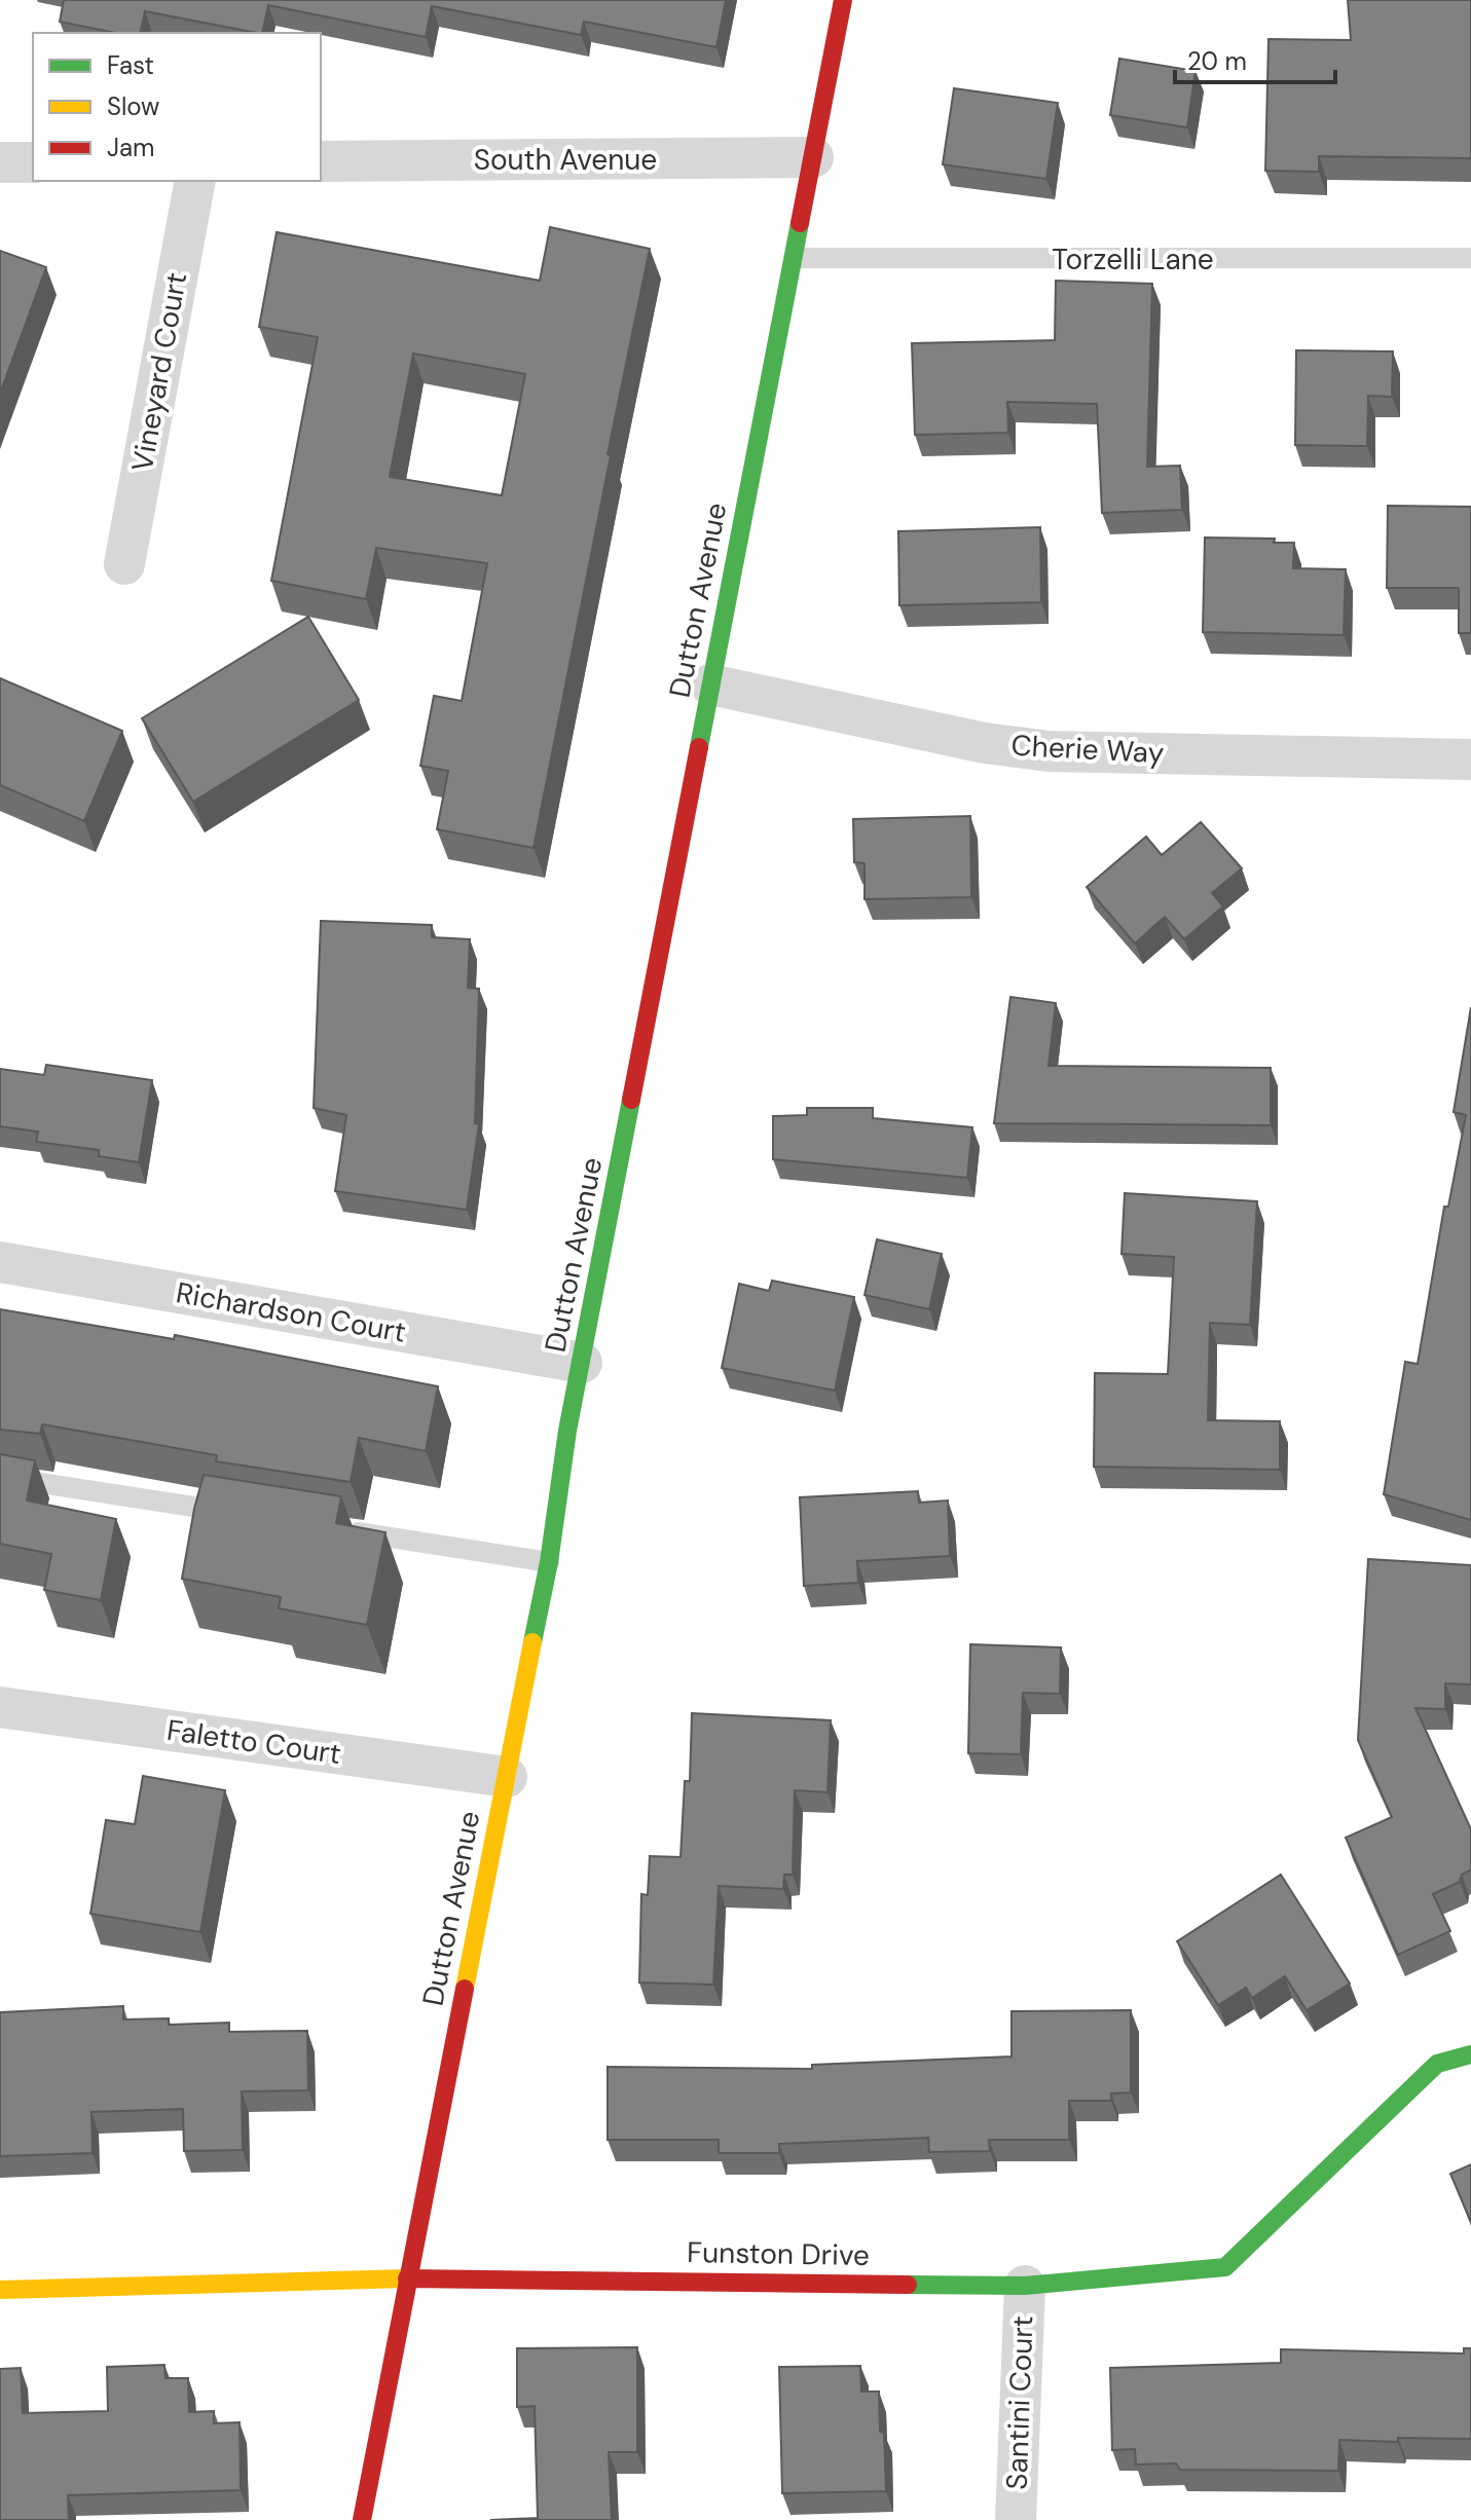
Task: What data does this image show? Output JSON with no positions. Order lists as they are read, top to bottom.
{
  "streets": {
    "main road": ["Dutton Avenue", "Funston Drive"],
    "street": [
      "South Avenue",
      "Vineyard Court",
      "Cherie Way",
      "Richardson Court",
      "Faletto Court",
      "Santini Court"
    ],
    "lane": ["Torzelli Lane"]
  },
  "crossings": [
    ["South Avenue", "Dutton Avenue"],
    ["Torzelli Lane", "Dutton Avenue"],
    ["Dutton Avenue", "Cherie Way"],
    ["Dutton Avenue", "Richardson Court"],
    ["Dutton Avenue", "Faletto Court"],
    ["Dutton Avenue", "Funston Drive"],
    ["Funston Drive", "Santini Court"]
  ],
  "legend": ["Fast", "Slow", "Jam"],
  "scale_bar": "20 m"
}
